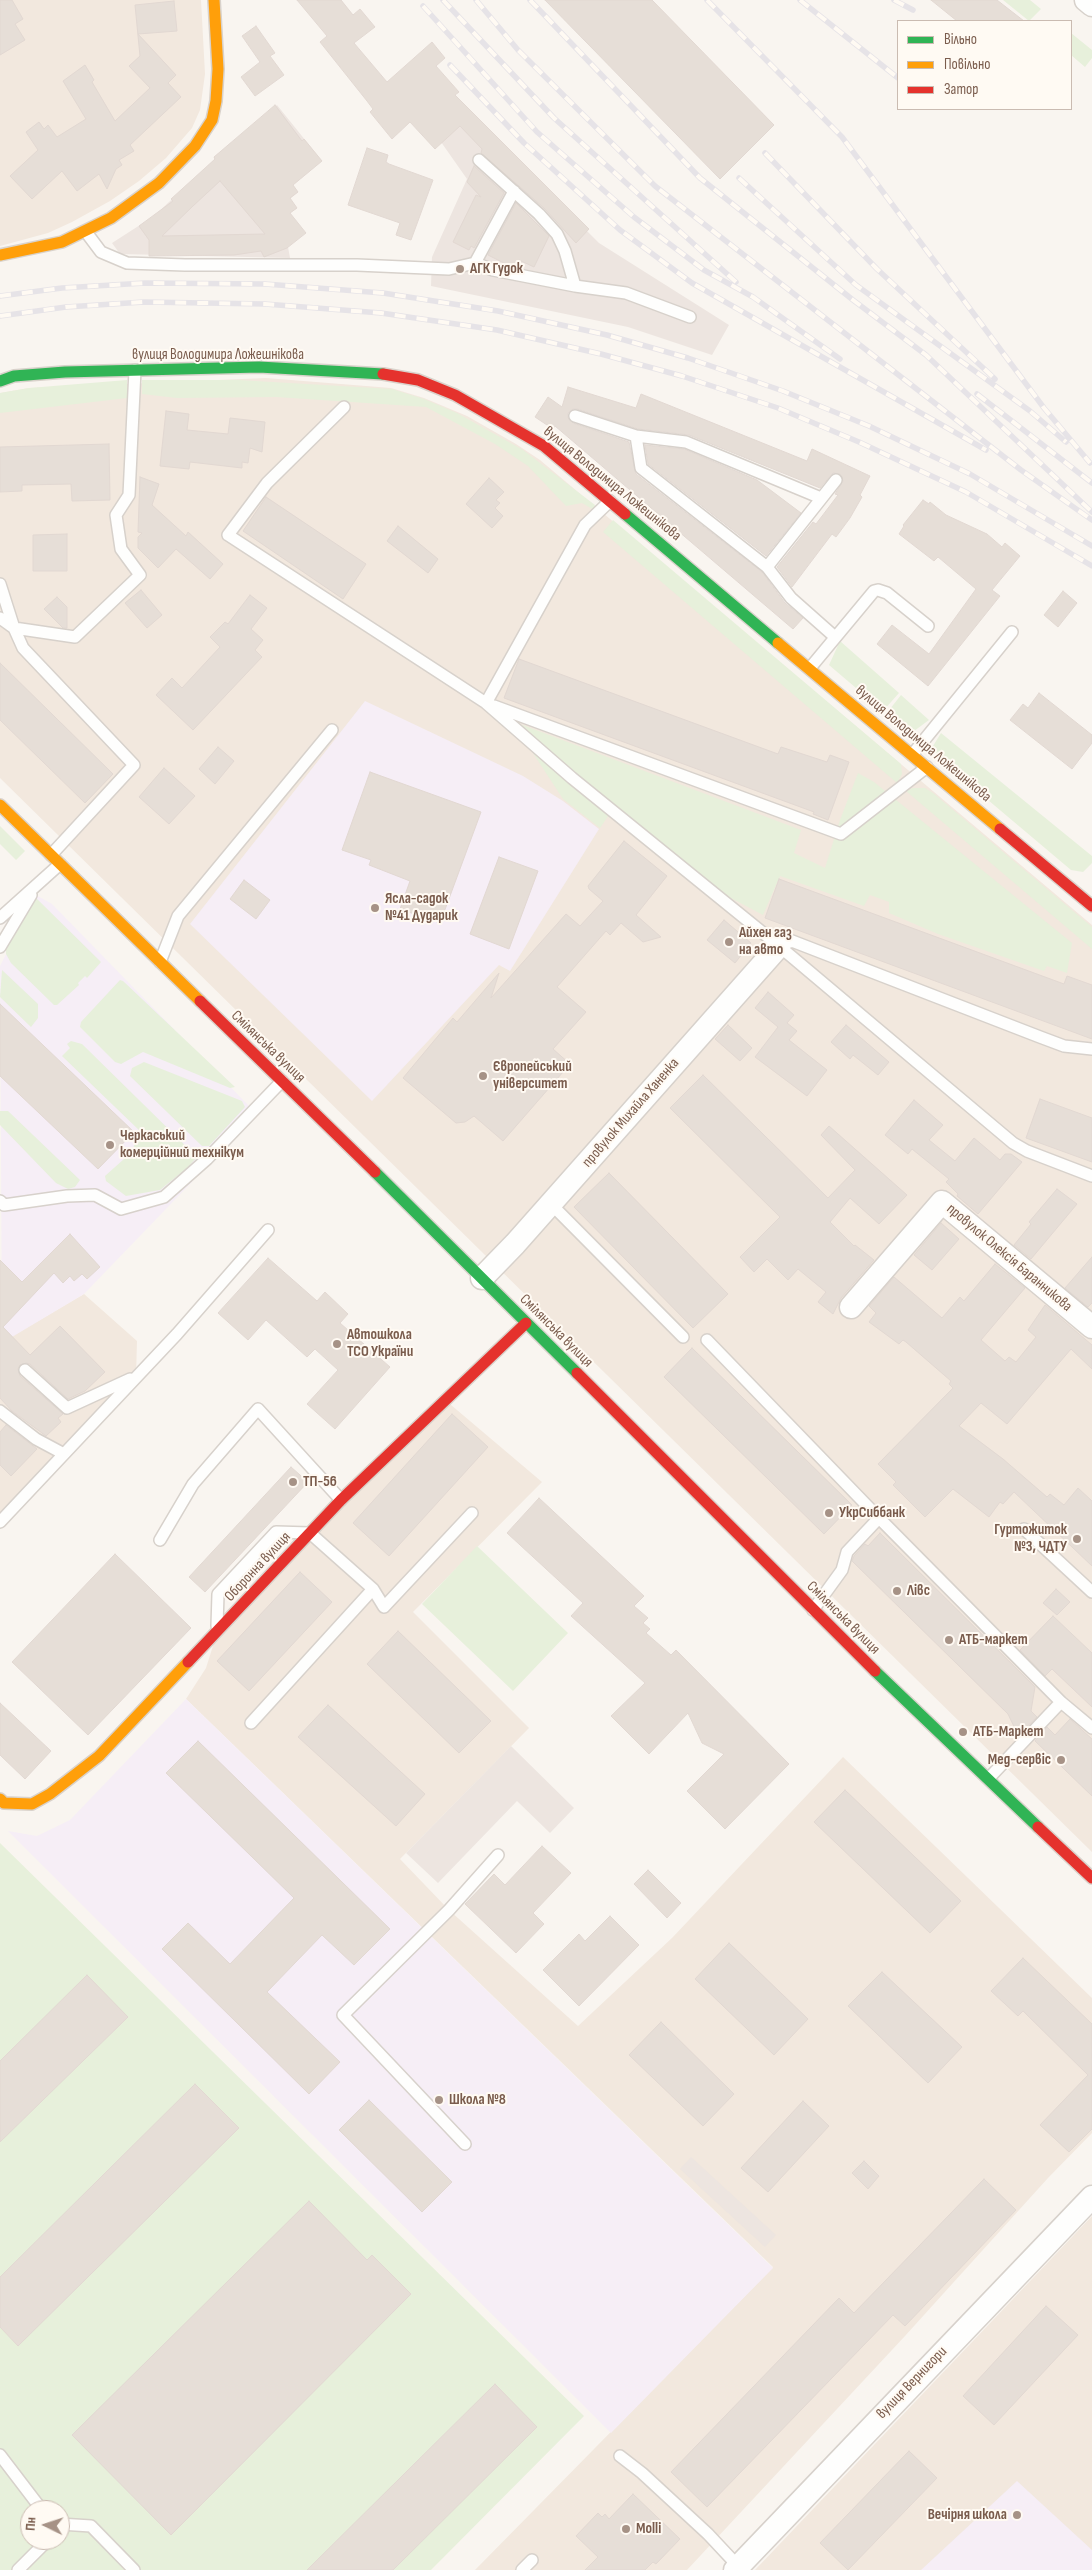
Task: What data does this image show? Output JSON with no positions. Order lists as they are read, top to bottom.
{
  "streets": {
    "street": [
      "вулиця Володимира Ложешнікова",
      "Смілянська вулиця",
      "провулок Михайла Ханенка",
      "провулок Олексія Баранникова",
      "Оборонна вулиця",
      "вулиця Вернигори"
    ]
  },
  "crossings": [
    ["Смілянська вулиця", "провулок Михайла Ханенка"],
    ["Смілянська вулиця", "Оборонна вулиця"]
  ],
  "places": [
    "АГК Гудок",
    "Ясла-садок №41 Дударик",
    "Айхен газ на авто",
    "Європейський університет",
    "Черкаський комерційний технікум",
    "Автошкола ТСО України",
    "ТП-56",
    "УкрСиббанк",
    "Гуртожиток №3, ЧДТУ",
    "Лівс",
    "АТБ-маркет",
    "АТБ-Маркет",
    "Мед-сервіс",
    "Школа №8",
    "Вечірня школа",
    "Molli"
  ],
  "legend": ["Вільно", "Повільно", "Затор"],
  "north": "left"
}
